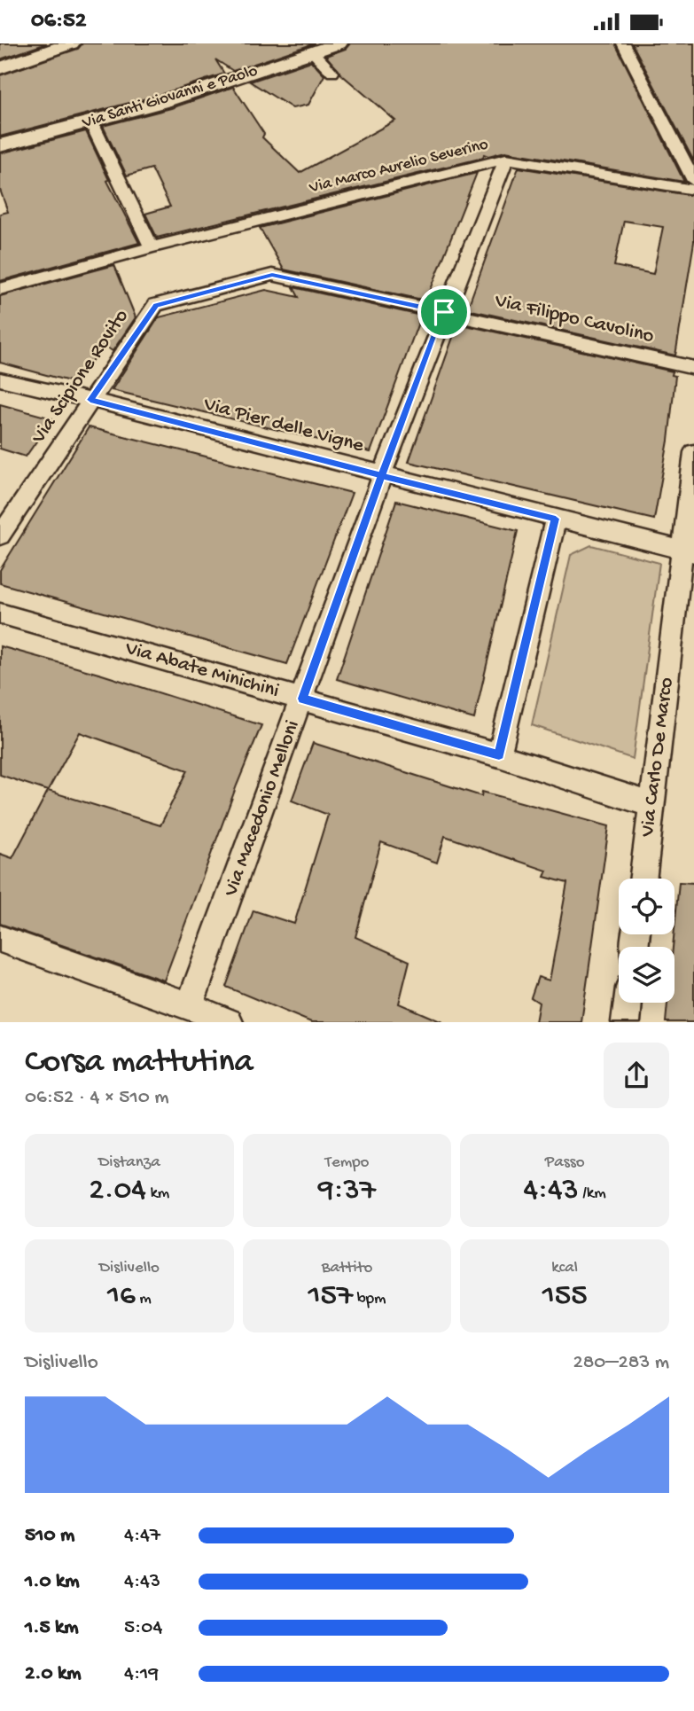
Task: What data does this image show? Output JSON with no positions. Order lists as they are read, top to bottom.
{
  "streets": {
    "main road": ["Via Santi Giovanni e Paolo"],
    "street": [
      "Via Marco Aurelio Severino",
      "Via Filippo Cavolino",
      "Via Scipione Rovito",
      "Via Pier delle Vigne",
      "Via Abate Minichini",
      "Via Carlo De Marco",
      "Via Macedonio Melloni"
    ]
  },
  "crossings": [
    ["Via Marco Aurelio Severino", "Via Macedonio Melloni"],
    ["Via Filippo Cavolino", "Via Scipione Rovito"],
    ["Via Filippo Cavolino", "Via Macedonio Melloni"],
    ["Via Scipione Rovito", "Via Pier delle Vigne"],
    ["Via Pier delle Vigne", "Via Carlo De Marco"],
    ["Via Pier delle Vigne", "Via Macedonio Melloni"],
    ["Via Abate Minichini", "Via Carlo De Marco"],
    ["Via Abate Minichini", "Via Macedonio Melloni"]
  ],
  "page": {
    "status": "06:52",
    "heading": ["Corsa mattutina", "06:52 · 4 × 510 m"],
    "stats": [
      ["Distanza", "2.04 km"],
      ["Tempo", "9:37"],
      ["Passo", "4:43 /km"],
      ["Dislivello", "16 m"],
      ["Battito", "157 bpm"],
      ["kcal", "155"]
    ],
    "chart": ["Dislivello", "280–283 m"],
    "list": [
      {
        "name": "510 m",
        "note": "4:47"
      },
      {
        "name": "1.0 km",
        "note": "4:43"
      },
      {
        "name": "1.5 km",
        "note": "5:04"
      },
      {
        "name": "2.0 km",
        "note": "4:19"
      }
    ]
  }
}
